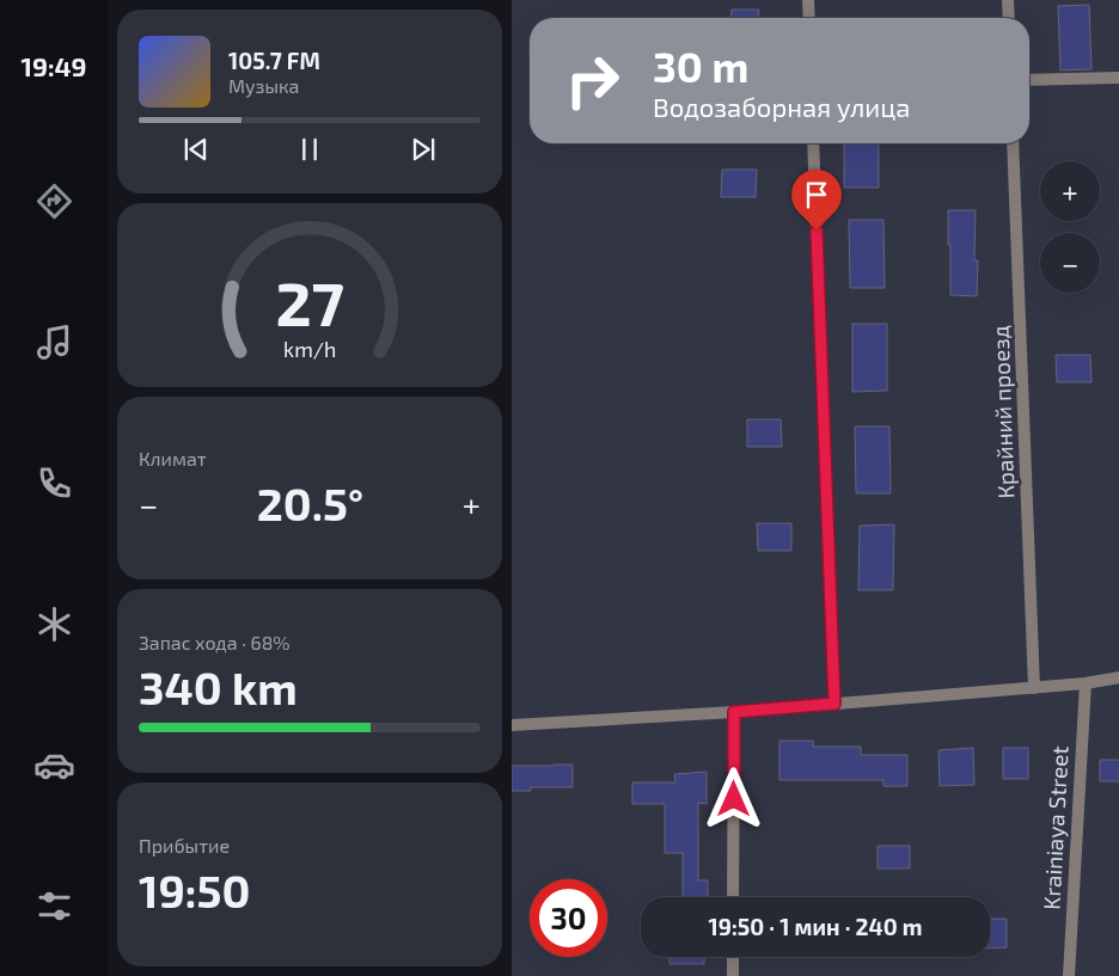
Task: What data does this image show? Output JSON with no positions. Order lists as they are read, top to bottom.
{
  "streets": {
    "street": ["Крайний проезд", "Krainiaya Street"]
  },
  "page": {
    "tabs": "19:49",
    "turn": ["30 m", "Водозаборная улица"],
    "song": ["105.7 FM", "Музыка"],
    "map_buttons": ["+", "−"],
    "tile": [
      "Климат",
      ["Запас хода · 68%", "340 km"],
      ["Прибытие", "19:50"]
    ],
    "heat": ["−", "20.5°", "+"],
    "limit": "30",
    "trip": "19:50 · 1 мин · 240 m",
    "gauge": ["27", "km/h"]
  }
}
